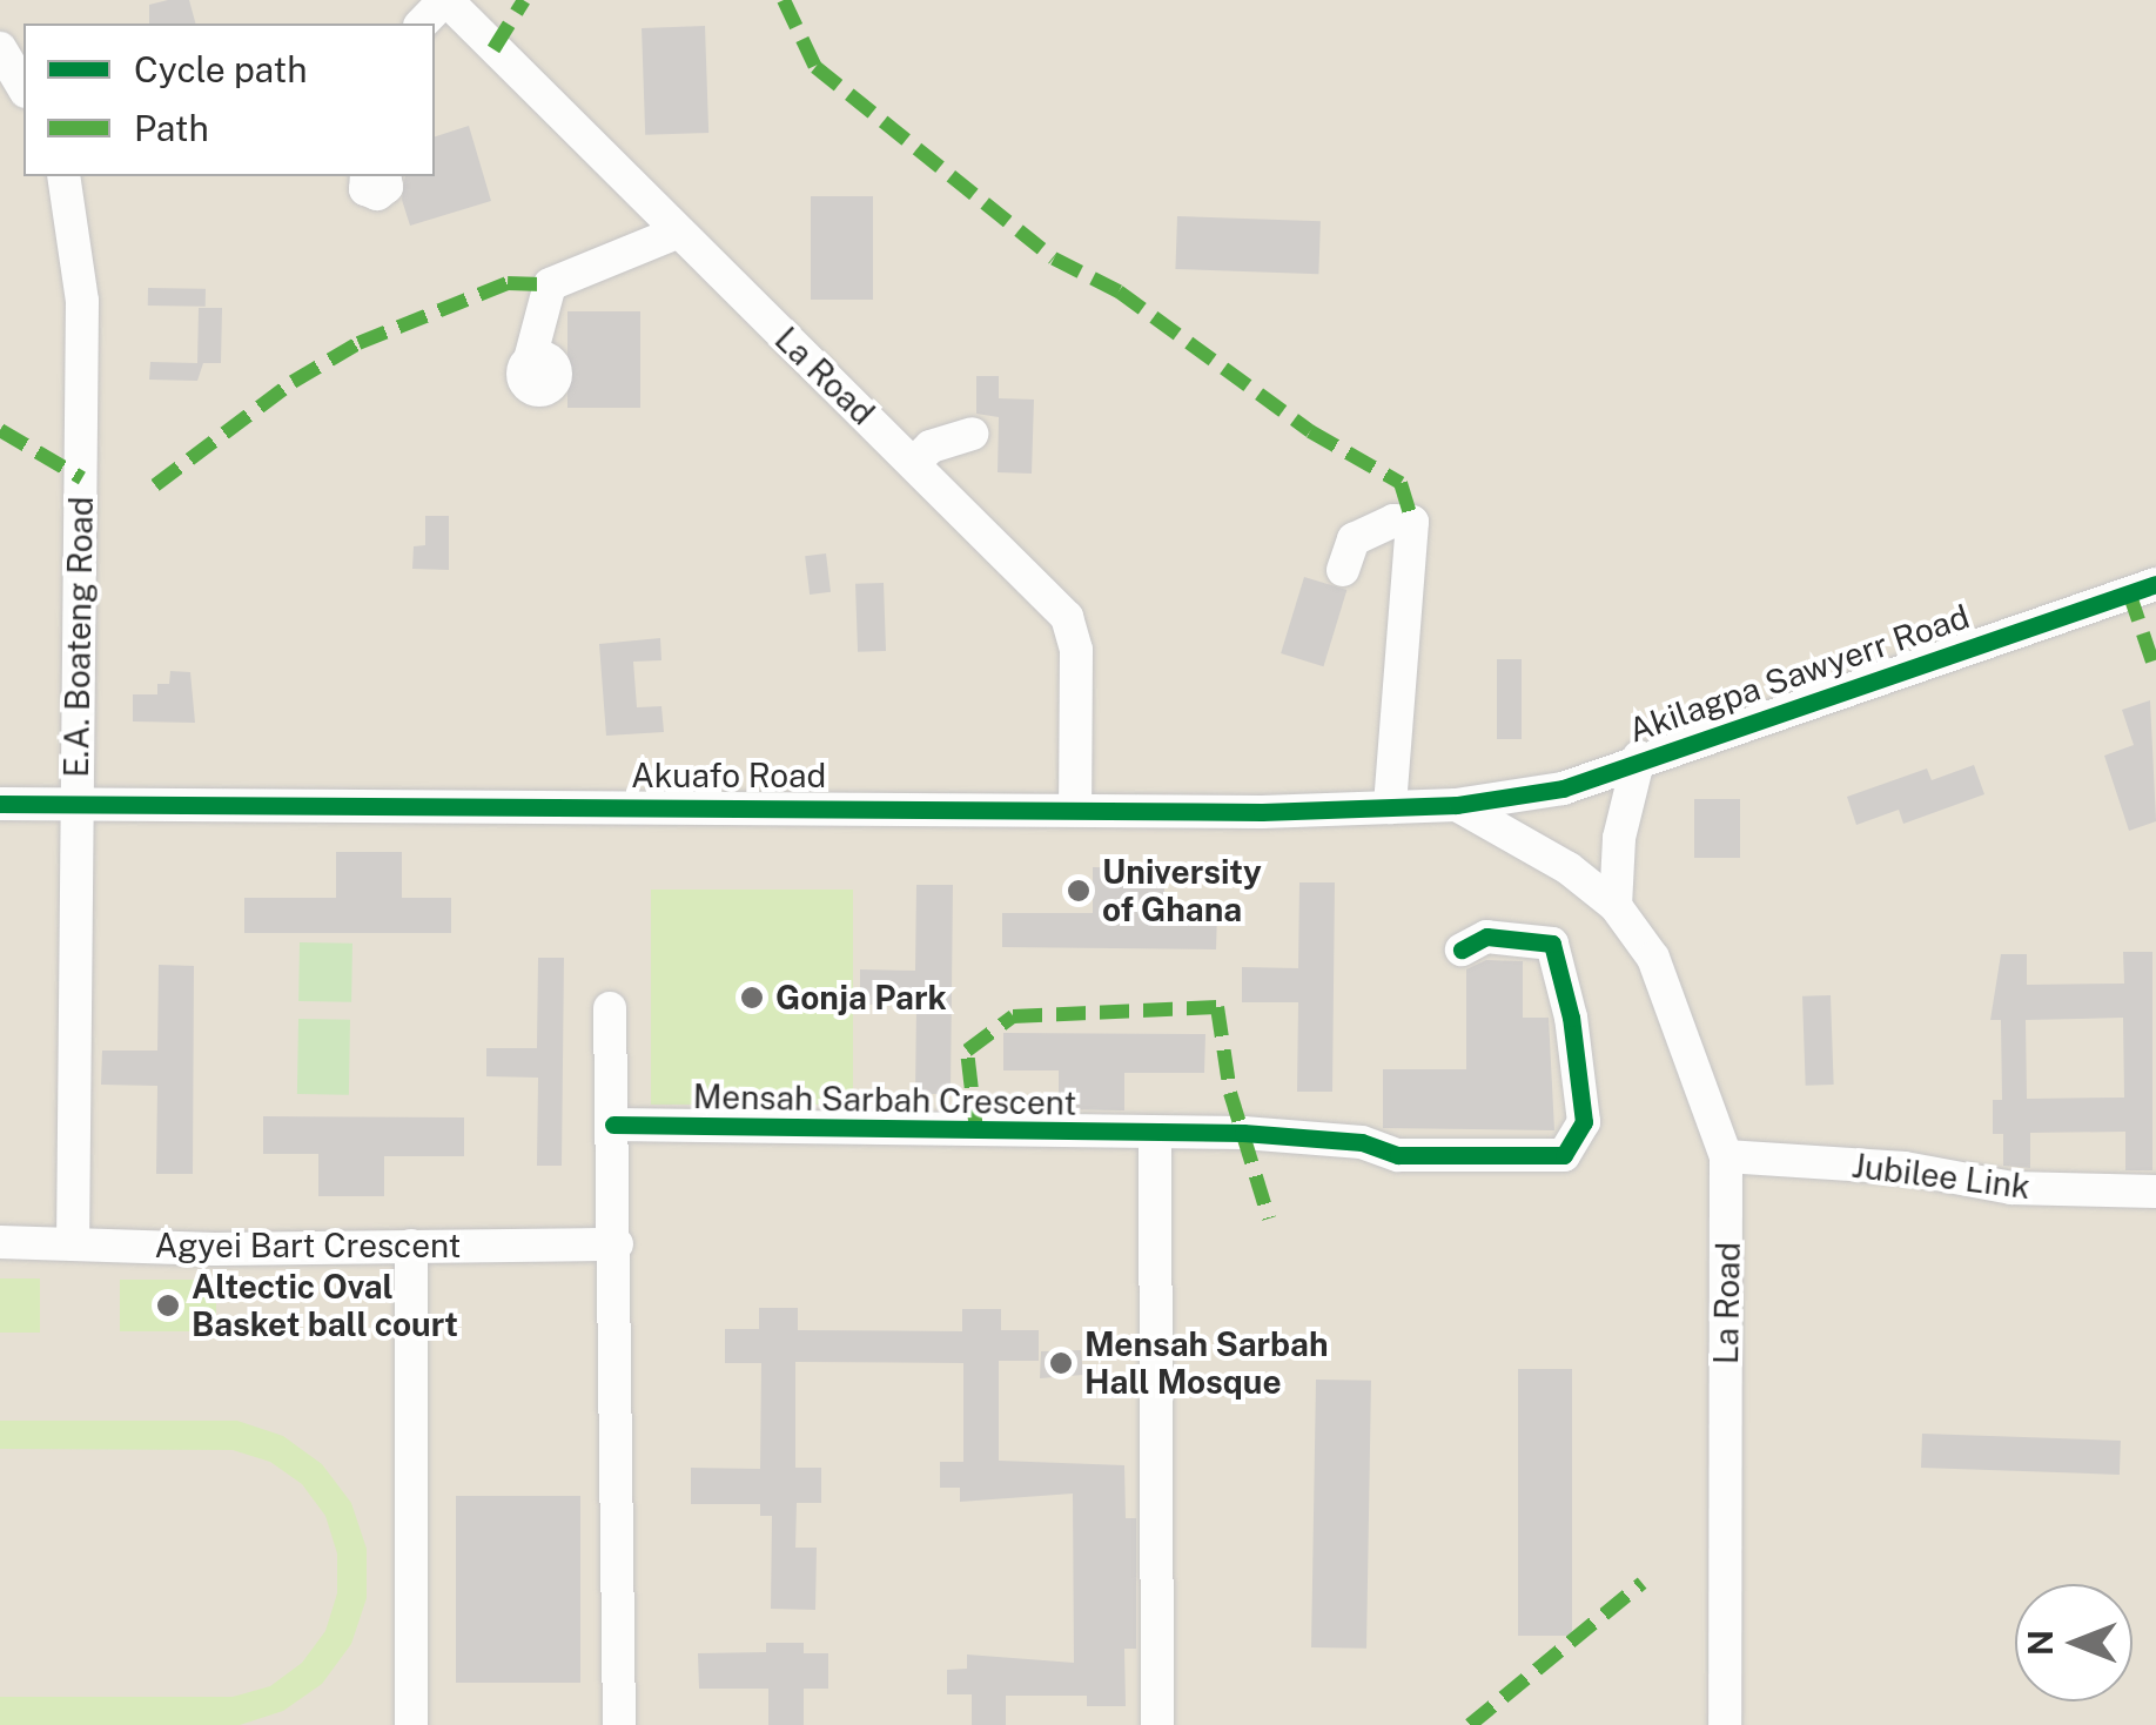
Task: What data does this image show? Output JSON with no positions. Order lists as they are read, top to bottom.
{
  "streets": {
    "street": [
      "La Road",
      "E.A. Boateng Road",
      "Akilagpa Sawyerr Road",
      "Akuafo Road",
      "Mensah Sarbah Crescent",
      "Jubilee Link",
      "Agyei Bart Crescent"
    ]
  },
  "crossings": [
    ["La Road", "Akilagpa Sawyerr Road"],
    ["La Road", "Akuafo Road"],
    ["La Road", "Jubilee Link"],
    ["E.A. Boateng Road", "Akuafo Road"],
    ["E.A. Boateng Road", "Agyei Bart Crescent"],
    ["Akilagpa Sawyerr Road", "Akuafo Road"]
  ],
  "places": [
    "University of Ghana",
    "Gonja Park",
    "Altectic Oval Basket ball court",
    "Mensah Sarbah Hall Mosque"
  ],
  "legend": ["Cycle path", "Path"],
  "north": "left"
}
